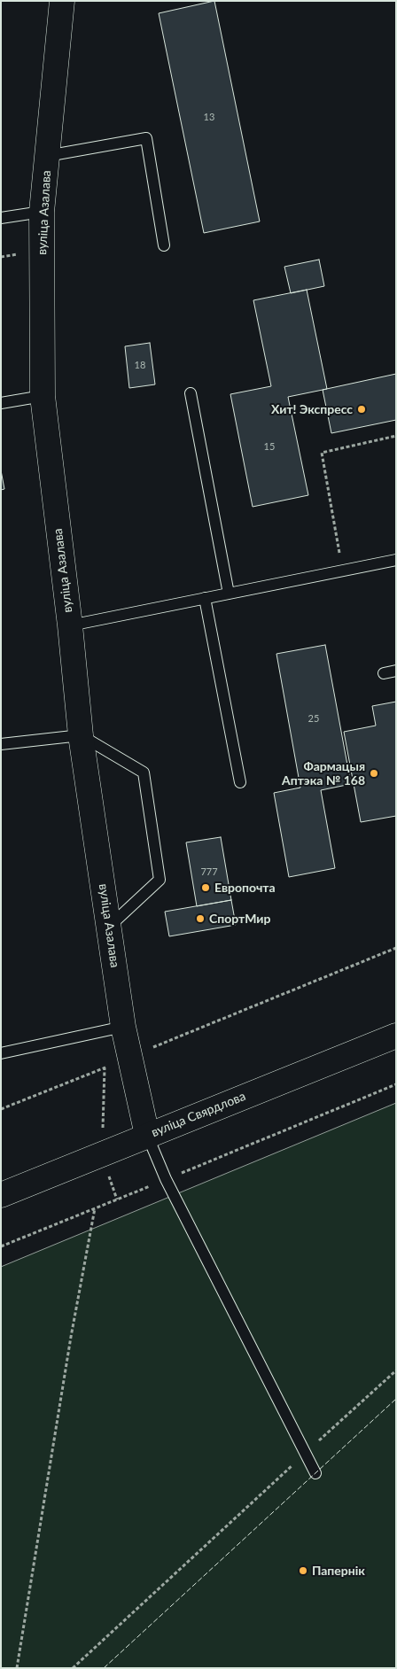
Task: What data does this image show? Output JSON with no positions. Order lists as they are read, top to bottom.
{
  "streets": {
    "street": ["вуліца Азалава", "вуліца Свярдлова"]
  },
  "crossings": [
    ["вуліца Азалава", "вуліца Свярдлова"]
  ],
  "places": [
    "Хит! Экспресс",
    "Фармацыя Аптэка № 168",
    "Европочта",
    "СпортМир",
    "Папернік"
  ],
  "house_numbers": [
    "13",
    "18",
    "15",
    "25",
    "777"
  ]
}
